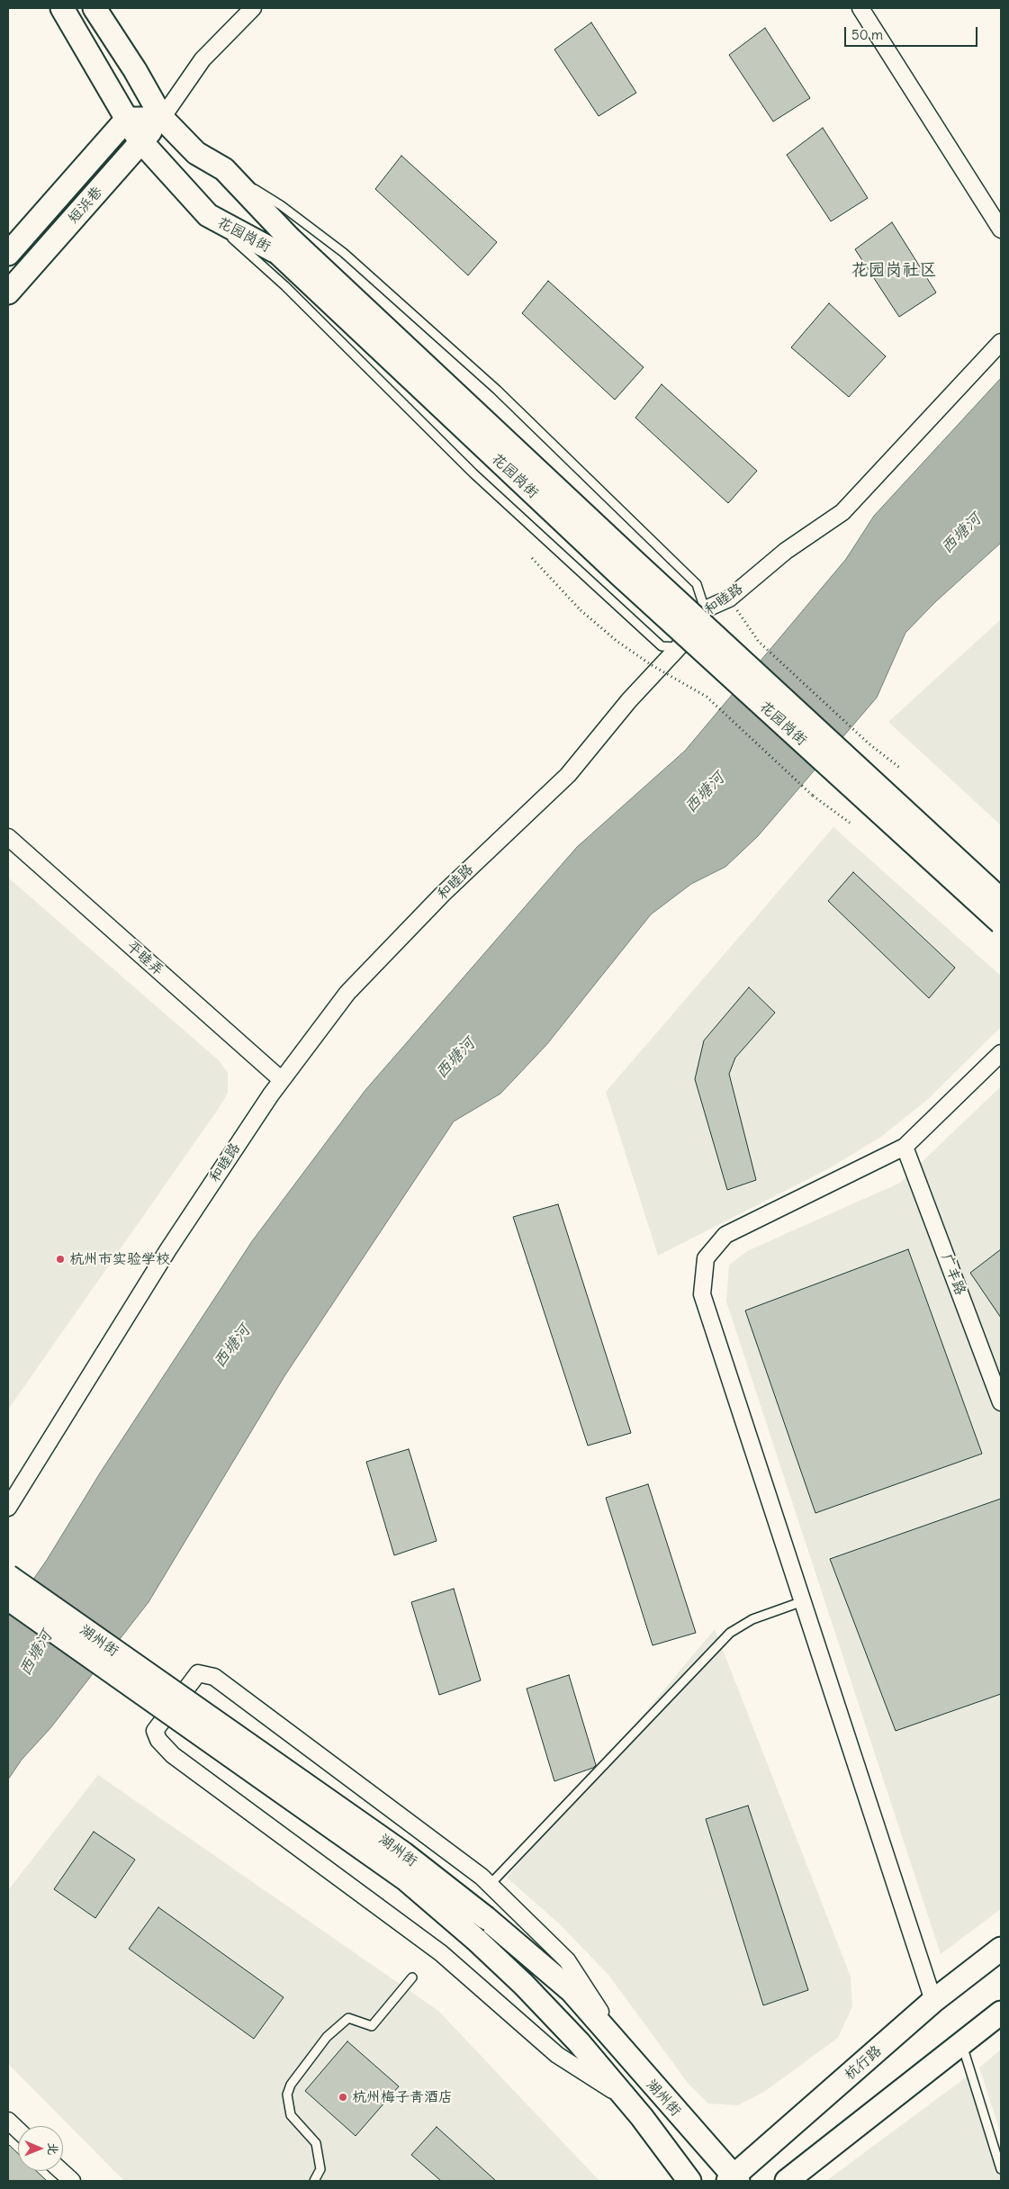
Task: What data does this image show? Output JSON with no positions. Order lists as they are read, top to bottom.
{
  "streets": {
    "street": [
      "短浜巷",
      "花园岗街",
      "和睦路",
      "平睦弄",
      "广丰路",
      "湖州街",
      "杭行路"
    ]
  },
  "crossings": [
    ["短浜巷", "花园岗街"],
    ["和睦路", "平睦弄"],
    ["湖州街", "杭行路"]
  ],
  "districts": ["花园岗社区"],
  "water": ["西塘河"],
  "places": ["杭州市实验学校", "杭州梅子青酒店"],
  "scale_bar": "50 m",
  "north": "right"
}
